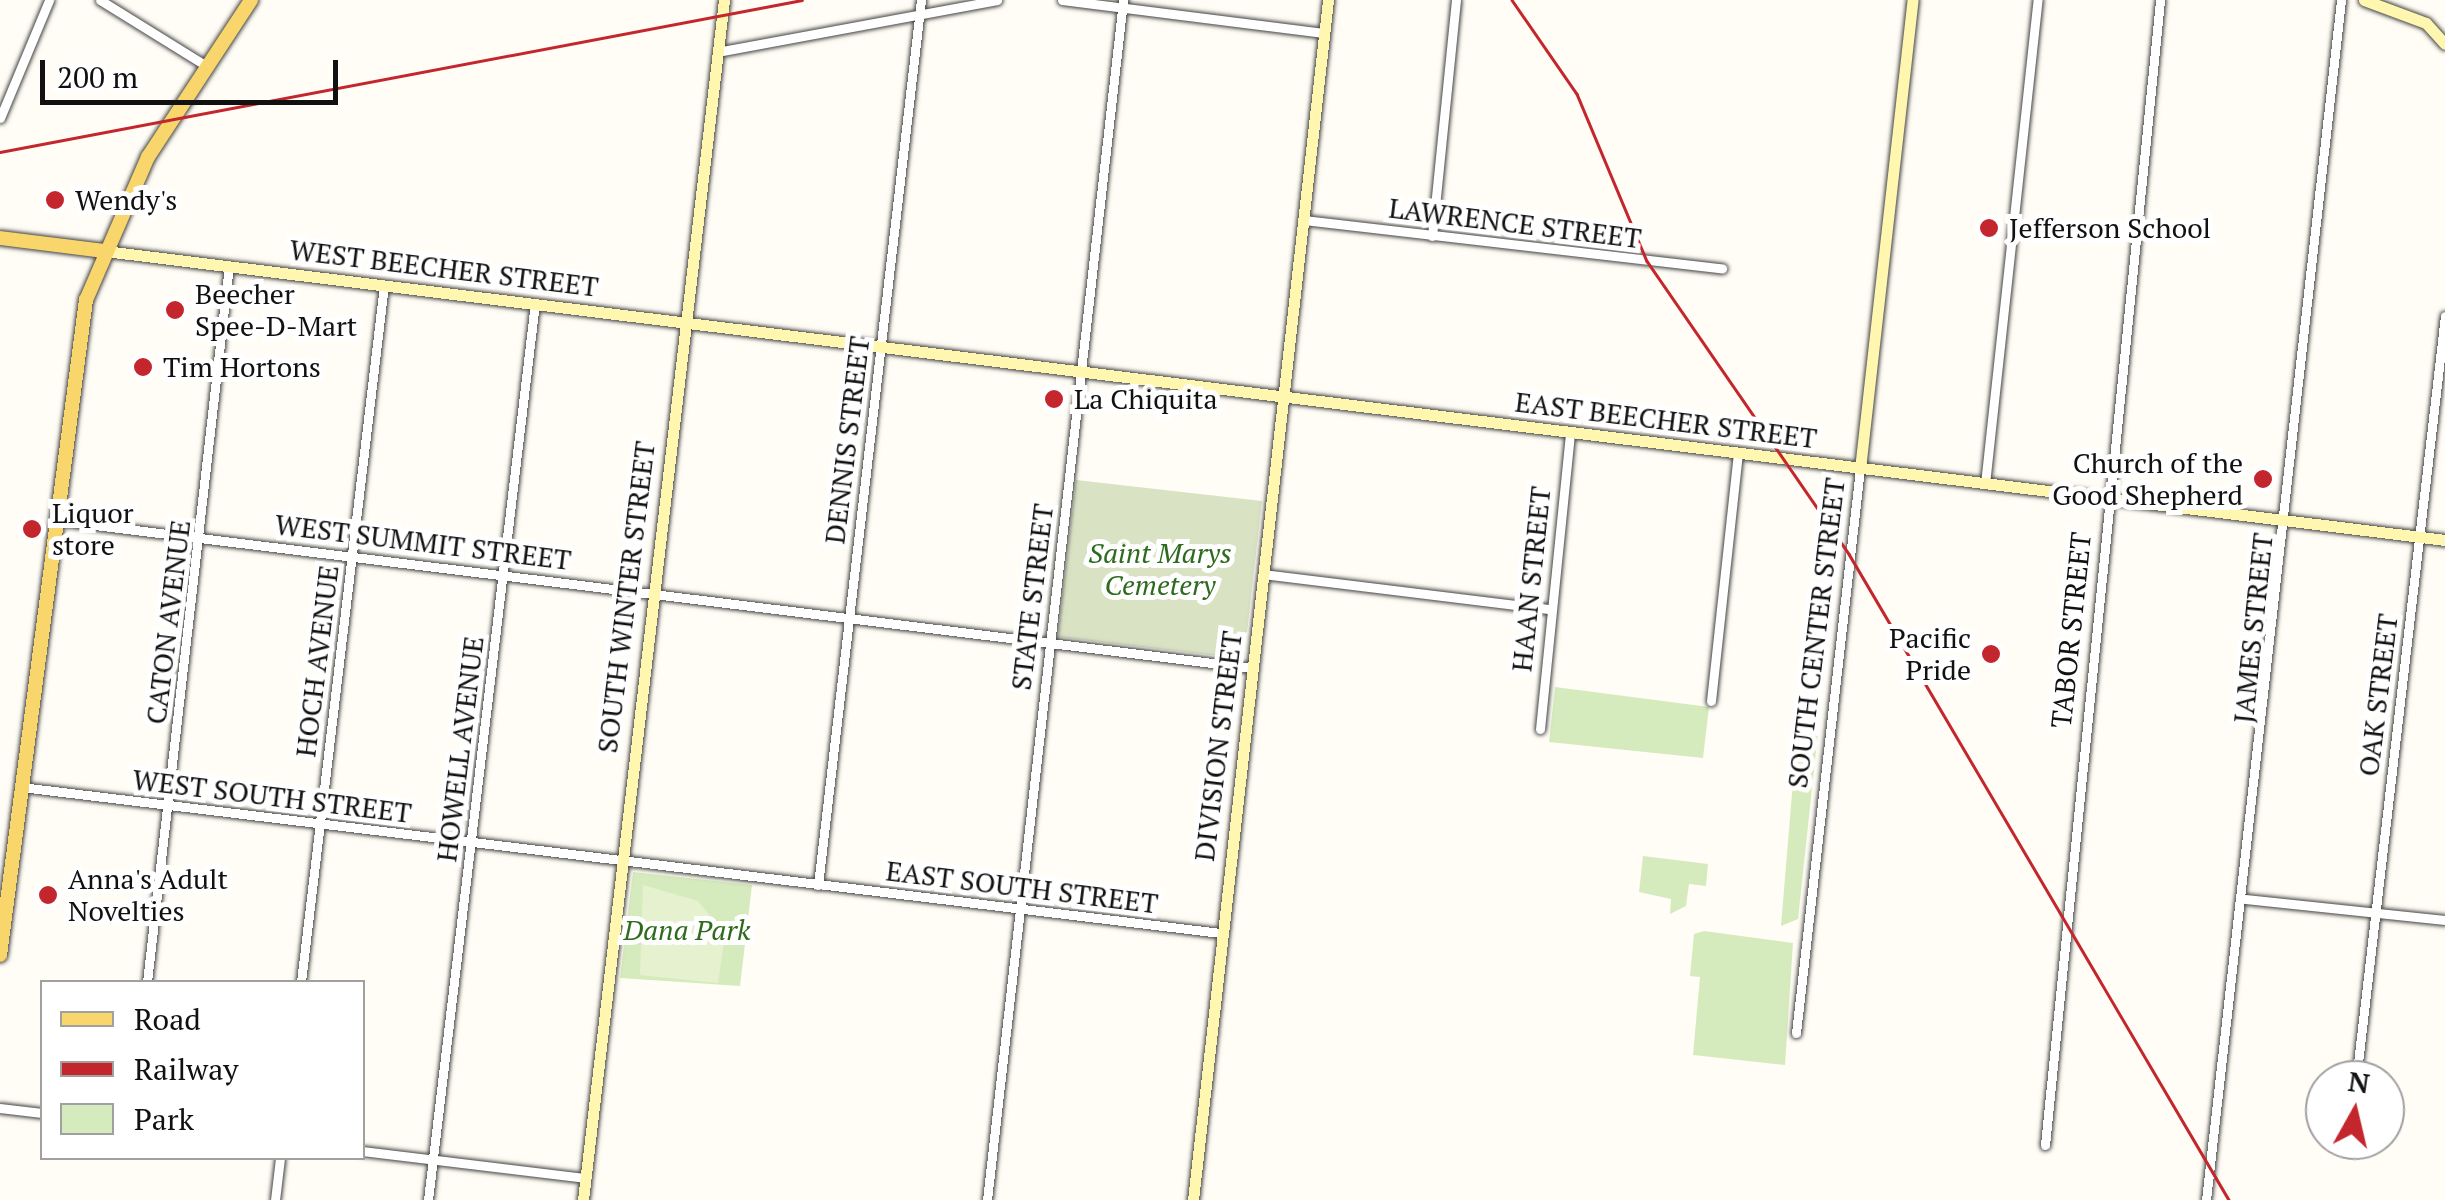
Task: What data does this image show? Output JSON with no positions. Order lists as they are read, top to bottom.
{
  "streets": {
    "main road": ["WEST BEECHER STREET"],
    "street": [
      "LAWRENCE STREET",
      "EAST BEECHER STREET",
      "DENNIS STREET",
      "WEST SUMMIT STREET",
      "HAAN STREET",
      "SOUTH WINTER STREET",
      "STATE STREET",
      "CATON AVENUE",
      "JAMES STREET",
      "TABOR STREET",
      "SOUTH CENTER STREET",
      "HOCH AVENUE",
      "OAK STREET",
      "DIVISION STREET",
      "HOWELL AVENUE",
      "WEST SOUTH STREET",
      "EAST SOUTH STREET"
    ]
  },
  "crossings": [
    ["LAWRENCE STREET", "DIVISION STREET"],
    ["WEST BEECHER STREET", "EAST BEECHER STREET"],
    ["WEST BEECHER STREET", "DENNIS STREET"],
    ["WEST BEECHER STREET", "SOUTH WINTER STREET"],
    ["WEST BEECHER STREET", "CATON AVENUE"],
    ["WEST BEECHER STREET", "HOCH AVENUE"],
    ["WEST BEECHER STREET", "HOWELL AVENUE"],
    ["EAST BEECHER STREET", "DENNIS STREET"],
    ["EAST BEECHER STREET", "HAAN STREET"],
    ["EAST BEECHER STREET", "STATE STREET"],
    ["EAST BEECHER STREET", "JAMES STREET"],
    ["EAST BEECHER STREET", "TABOR STREET"],
    ["EAST BEECHER STREET", "SOUTH CENTER STREET"],
    ["EAST BEECHER STREET", "OAK STREET"],
    ["EAST BEECHER STREET", "DIVISION STREET"],
    ["DENNIS STREET", "WEST SUMMIT STREET"],
    ["DENNIS STREET", "WEST SOUTH STREET"],
    ["DENNIS STREET", "EAST SOUTH STREET"],
    ["WEST SUMMIT STREET", "SOUTH WINTER STREET"],
    ["WEST SUMMIT STREET", "STATE STREET"],
    ["WEST SUMMIT STREET", "CATON AVENUE"],
    ["WEST SUMMIT STREET", "HOCH AVENUE"],
    ["WEST SUMMIT STREET", "DIVISION STREET"],
    ["WEST SUMMIT STREET", "HOWELL AVENUE"],
    ["SOUTH WINTER STREET", "WEST SOUTH STREET"],
    ["STATE STREET", "EAST SOUTH STREET"],
    ["CATON AVENUE", "WEST SOUTH STREET"],
    ["HOCH AVENUE", "WEST SOUTH STREET"],
    ["DIVISION STREET", "EAST SOUTH STREET"],
    ["HOWELL AVENUE", "WEST SOUTH STREET"],
    ["WEST SOUTH STREET", "EAST SOUTH STREET"]
  ],
  "parks": ["Saint Marys Cemetery", "Dana Park"],
  "places": [
    "Wendy's",
    "Jefferson School",
    "Beecher Spee-D-Mart",
    "Tim Hortons",
    "La Chiquita",
    "Church of the Good Shepherd",
    "Liquor store",
    "Pacific Pride",
    "Anna's Adult Novelties"
  ],
  "legend": ["Road", "Railway", "Park"],
  "scale_bar": "200 m",
  "north": "top"
}
